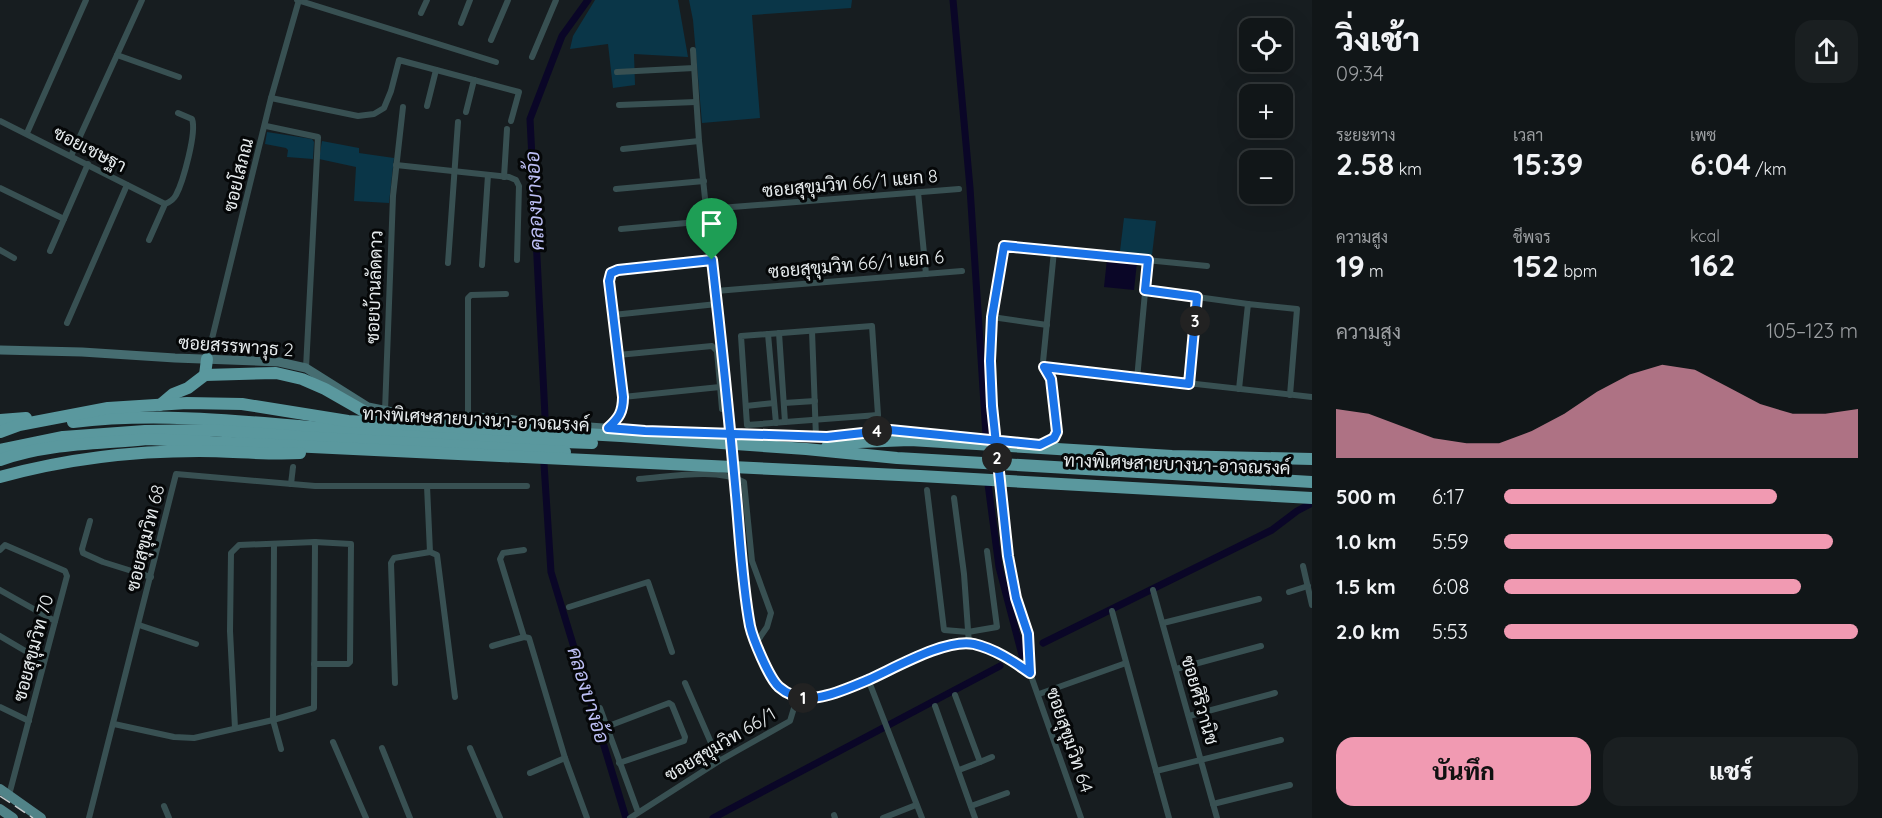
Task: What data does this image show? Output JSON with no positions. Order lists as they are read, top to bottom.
{
  "streets": {
    "highway": ["ทางพิเศษสายบางนา-อาจณรงค์"],
    "street": [
      "ซอยเชษฐา",
      "ซอยโสภณ",
      "ซอยสุขุมวิท 66/1 แยก 8",
      "ซอยสุขุมวิท 66/1 แยก 6",
      "ซอยบ้านลัดดาว",
      "ซอยสรรพาวุธ 2",
      "ซอยสุขุมวิท 68",
      "ซอยสุขุมวิท 70",
      "ซอยศิริวานิช",
      "ซอยสุขุมวิท 64",
      "ซอยสุขุมวิท 66/1"
    ]
  },
  "crossings": [
    ["ซอยโสภณ", "ซอยสรรพาวุธ 2"],
    ["ซอยสุขุมวิท 66/1 แยก 8", "ซอยสุขุมวิท 66/1"],
    ["ซอยสุขุมวิท 66/1 แยก 6", "ซอยสุขุมวิท 66/1"],
    ["ซอยบ้านลัดดาว", "ซอยสรรพาวุธ 2"],
    ["ซอยสรรพาวุธ 2", "ซอยสุขุมวิท 64"],
    ["ซอยสุขุมวิท 64", "ซอยสุขุมวิท 66/1"]
  ],
  "water": ["คลองบางอ้อ"],
  "page": {
    "heading": ["วิ่งเช้า", "09:34"],
    "map_buttons": ["+", "−"],
    "stats": [
      ["ระยะทาง", "2.58 km"],
      ["เวลา", "15:39"],
      ["เพซ", "6:04 /km"],
      ["ความสูง", "19 m"],
      ["ชีพจร", "152 bpm"],
      ["kcal", "162"]
    ],
    "pins": [
      "3",
      "4",
      "2",
      "1"
    ],
    "chart": ["ความสูง", "105–123 m"],
    "list": [
      {
        "name": "500 m",
        "note": "6:17"
      },
      {
        "name": "1.0 km",
        "note": "5:59"
      },
      {
        "name": "1.5 km",
        "note": "6:08"
      },
      {
        "name": "2.0 km",
        "note": "5:53"
      }
    ],
    "buttons": ["บันทึก", "แชร์"]
  }
}
